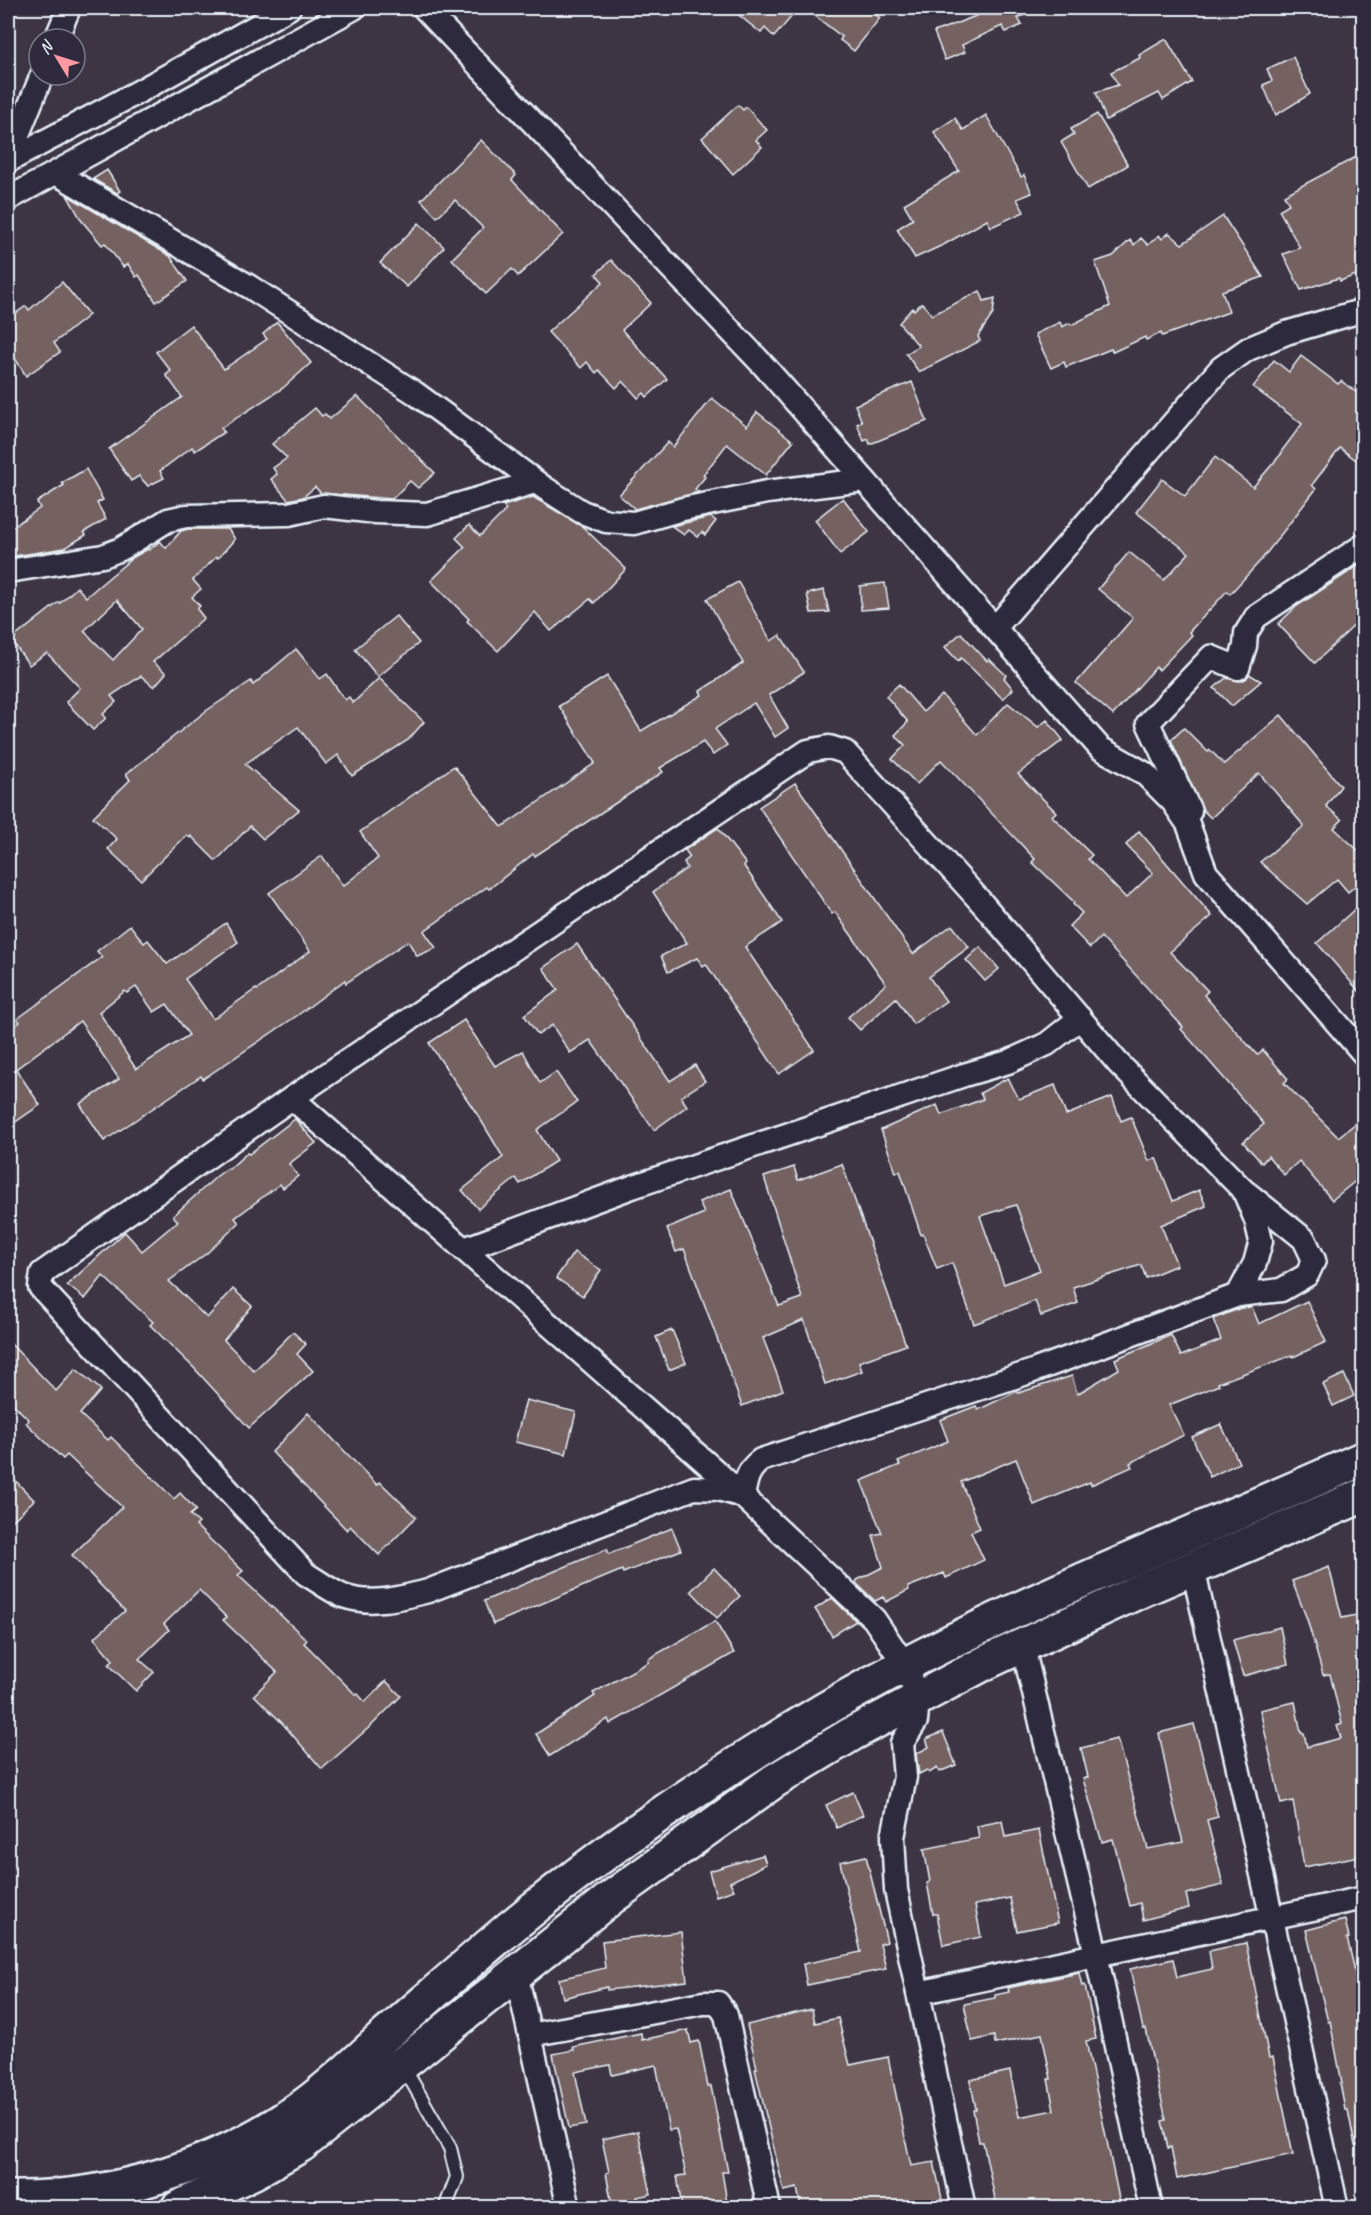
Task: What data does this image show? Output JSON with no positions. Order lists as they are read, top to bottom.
{
  "north": "top left"
}
